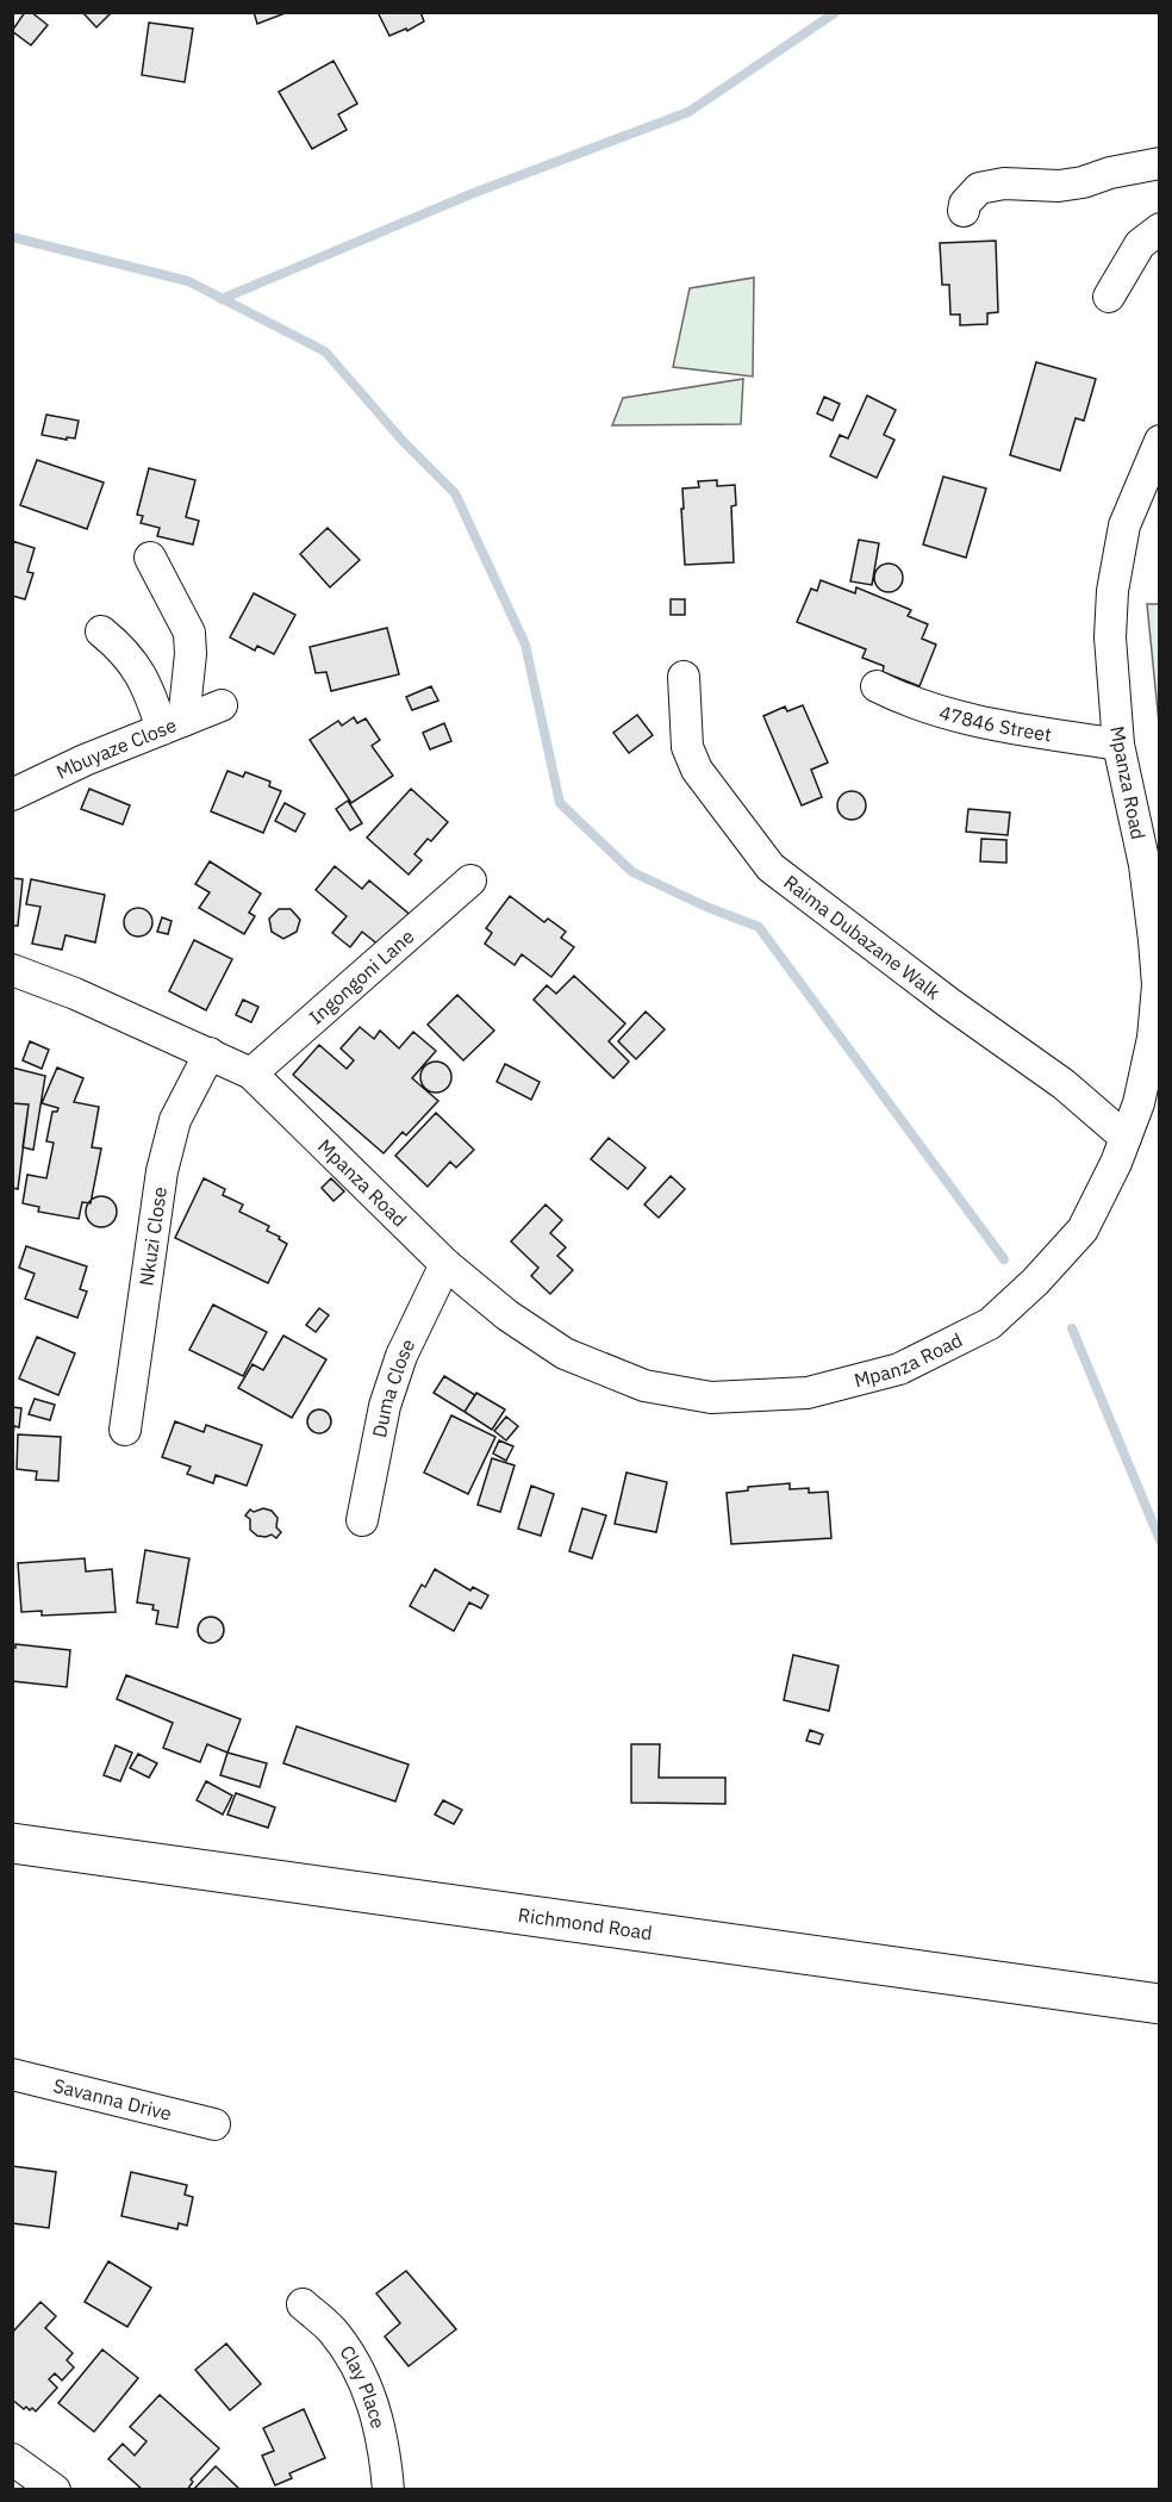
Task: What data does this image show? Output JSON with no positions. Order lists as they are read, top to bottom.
{
  "streets": {
    "highway": ["Richmond Road"],
    "street": [
      "47846 Street",
      "Mbuyaze Close",
      "Mpanza Road",
      "Raima Dubazane Walk",
      "Ingongoni Lane",
      "Nkuzi Close",
      "Duma Close",
      "Savanna Drive",
      "Clay Place"
    ]
  },
  "crossings": [
    ["47846 Street", "Mpanza Road"],
    ["Mpanza Road", "Raima Dubazane Walk"],
    ["Mpanza Road", "Ingongoni Lane"],
    ["Mpanza Road", "Nkuzi Close"],
    ["Mpanza Road", "Duma Close"]
  ]
}
